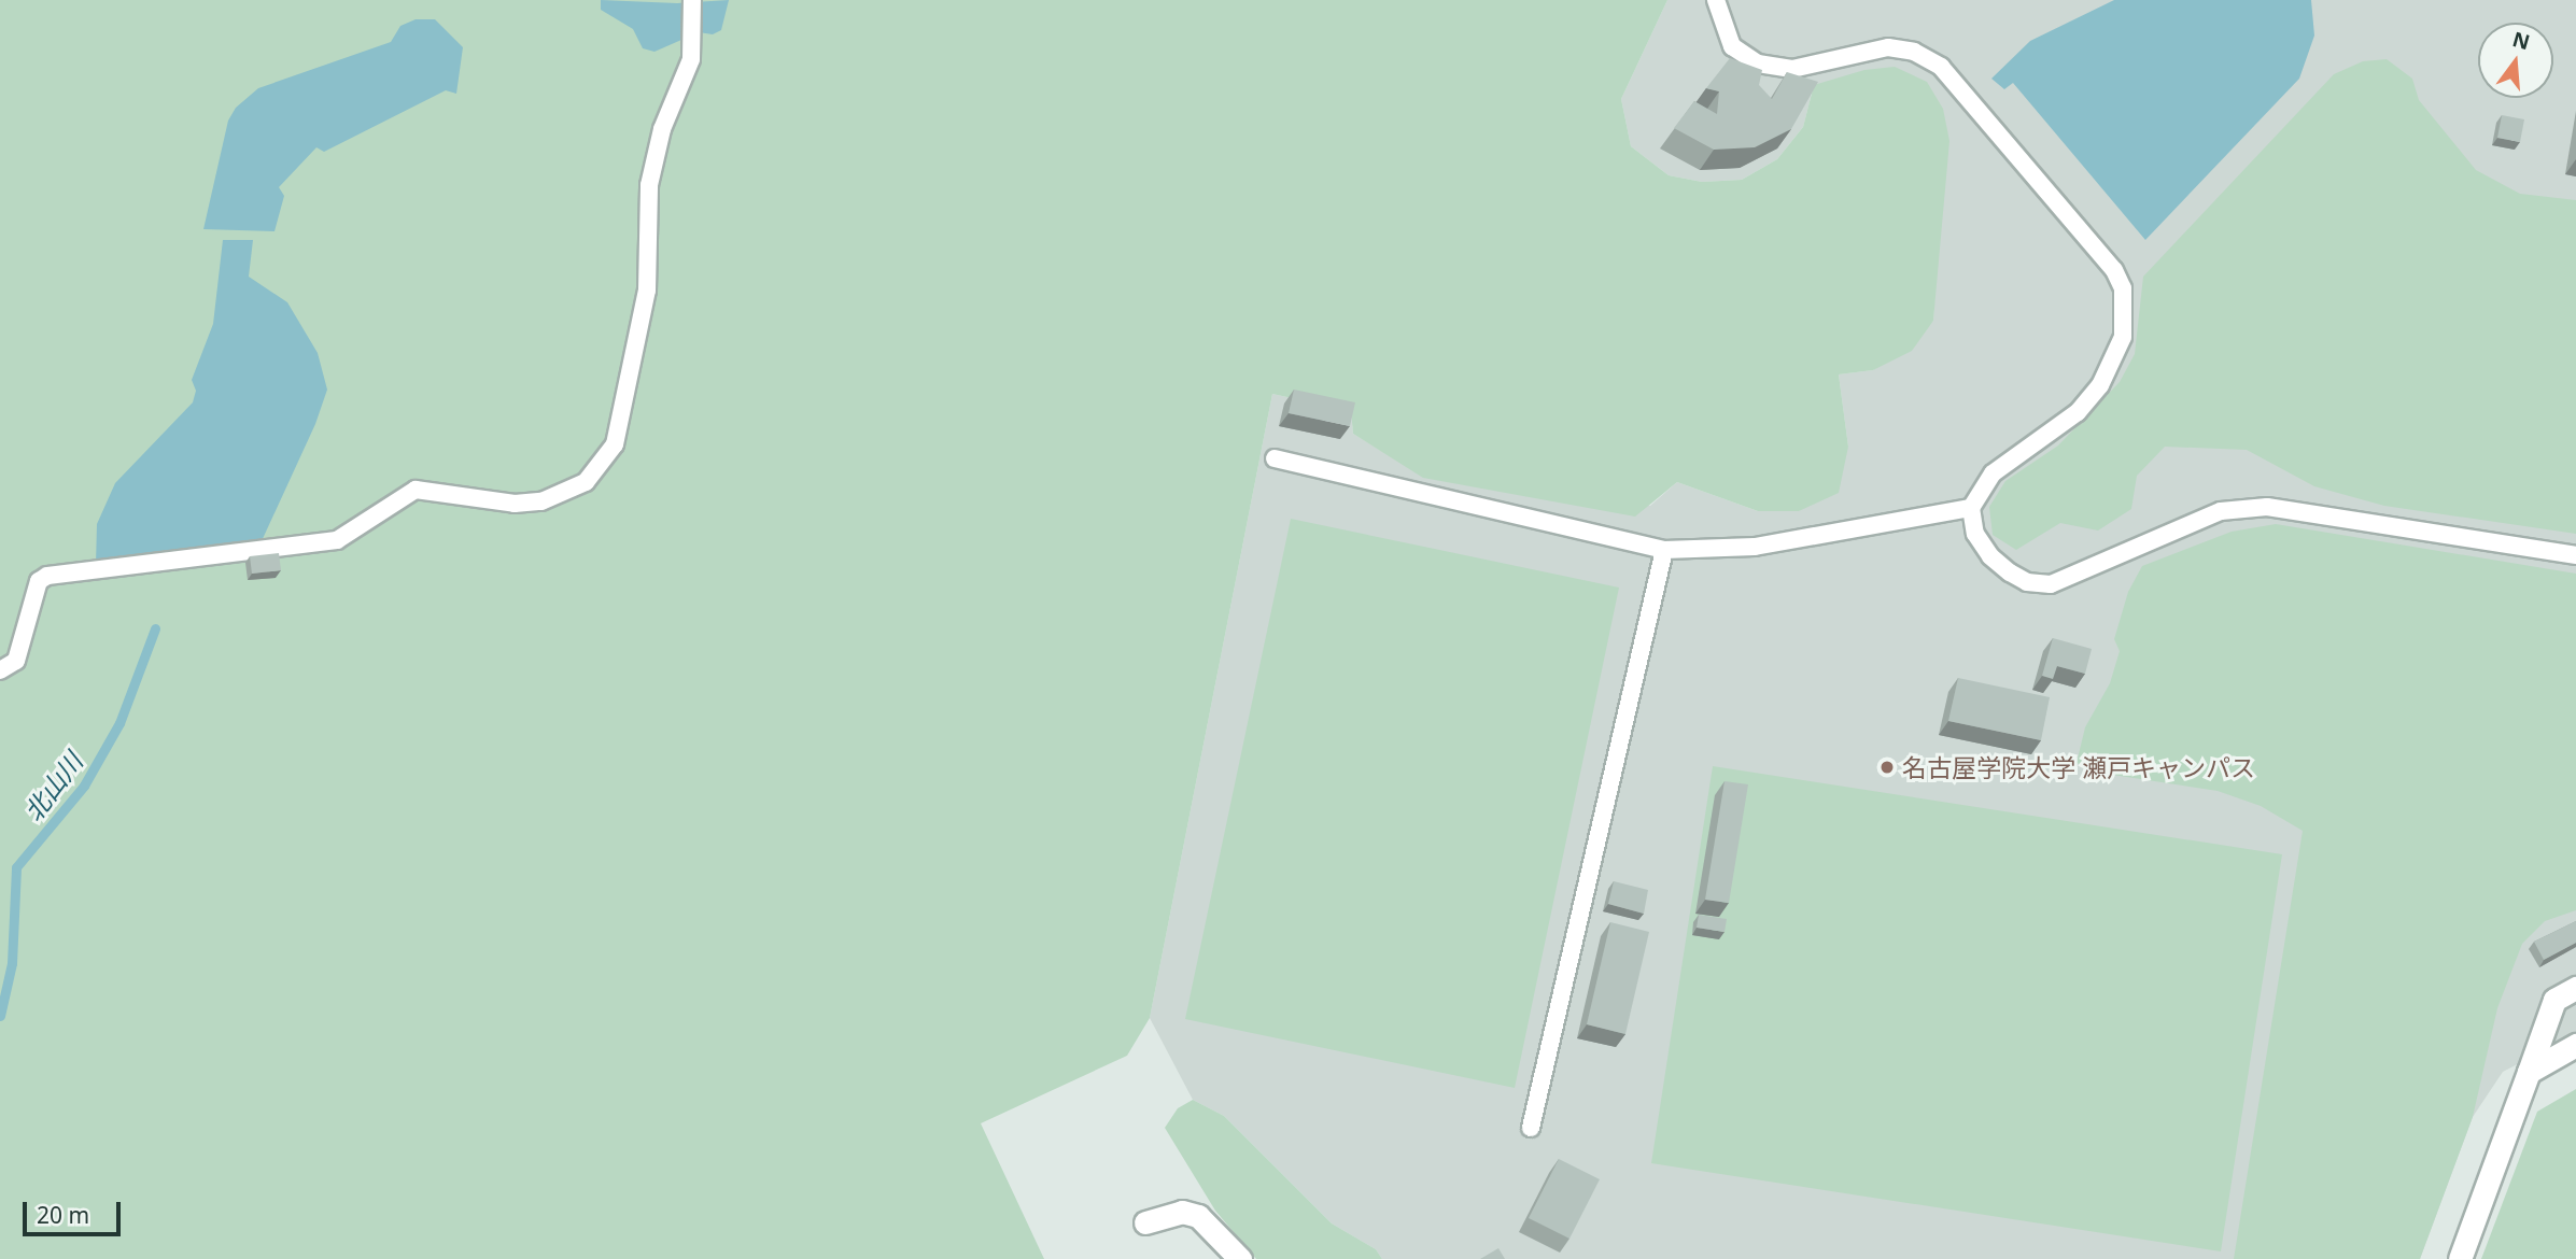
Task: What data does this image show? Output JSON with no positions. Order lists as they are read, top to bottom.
{
  "water": ["北山川"],
  "places": ["名古屋学院大学 瀬戸キャンパス"],
  "scale_bar": "20 m",
  "north": "top"
}
